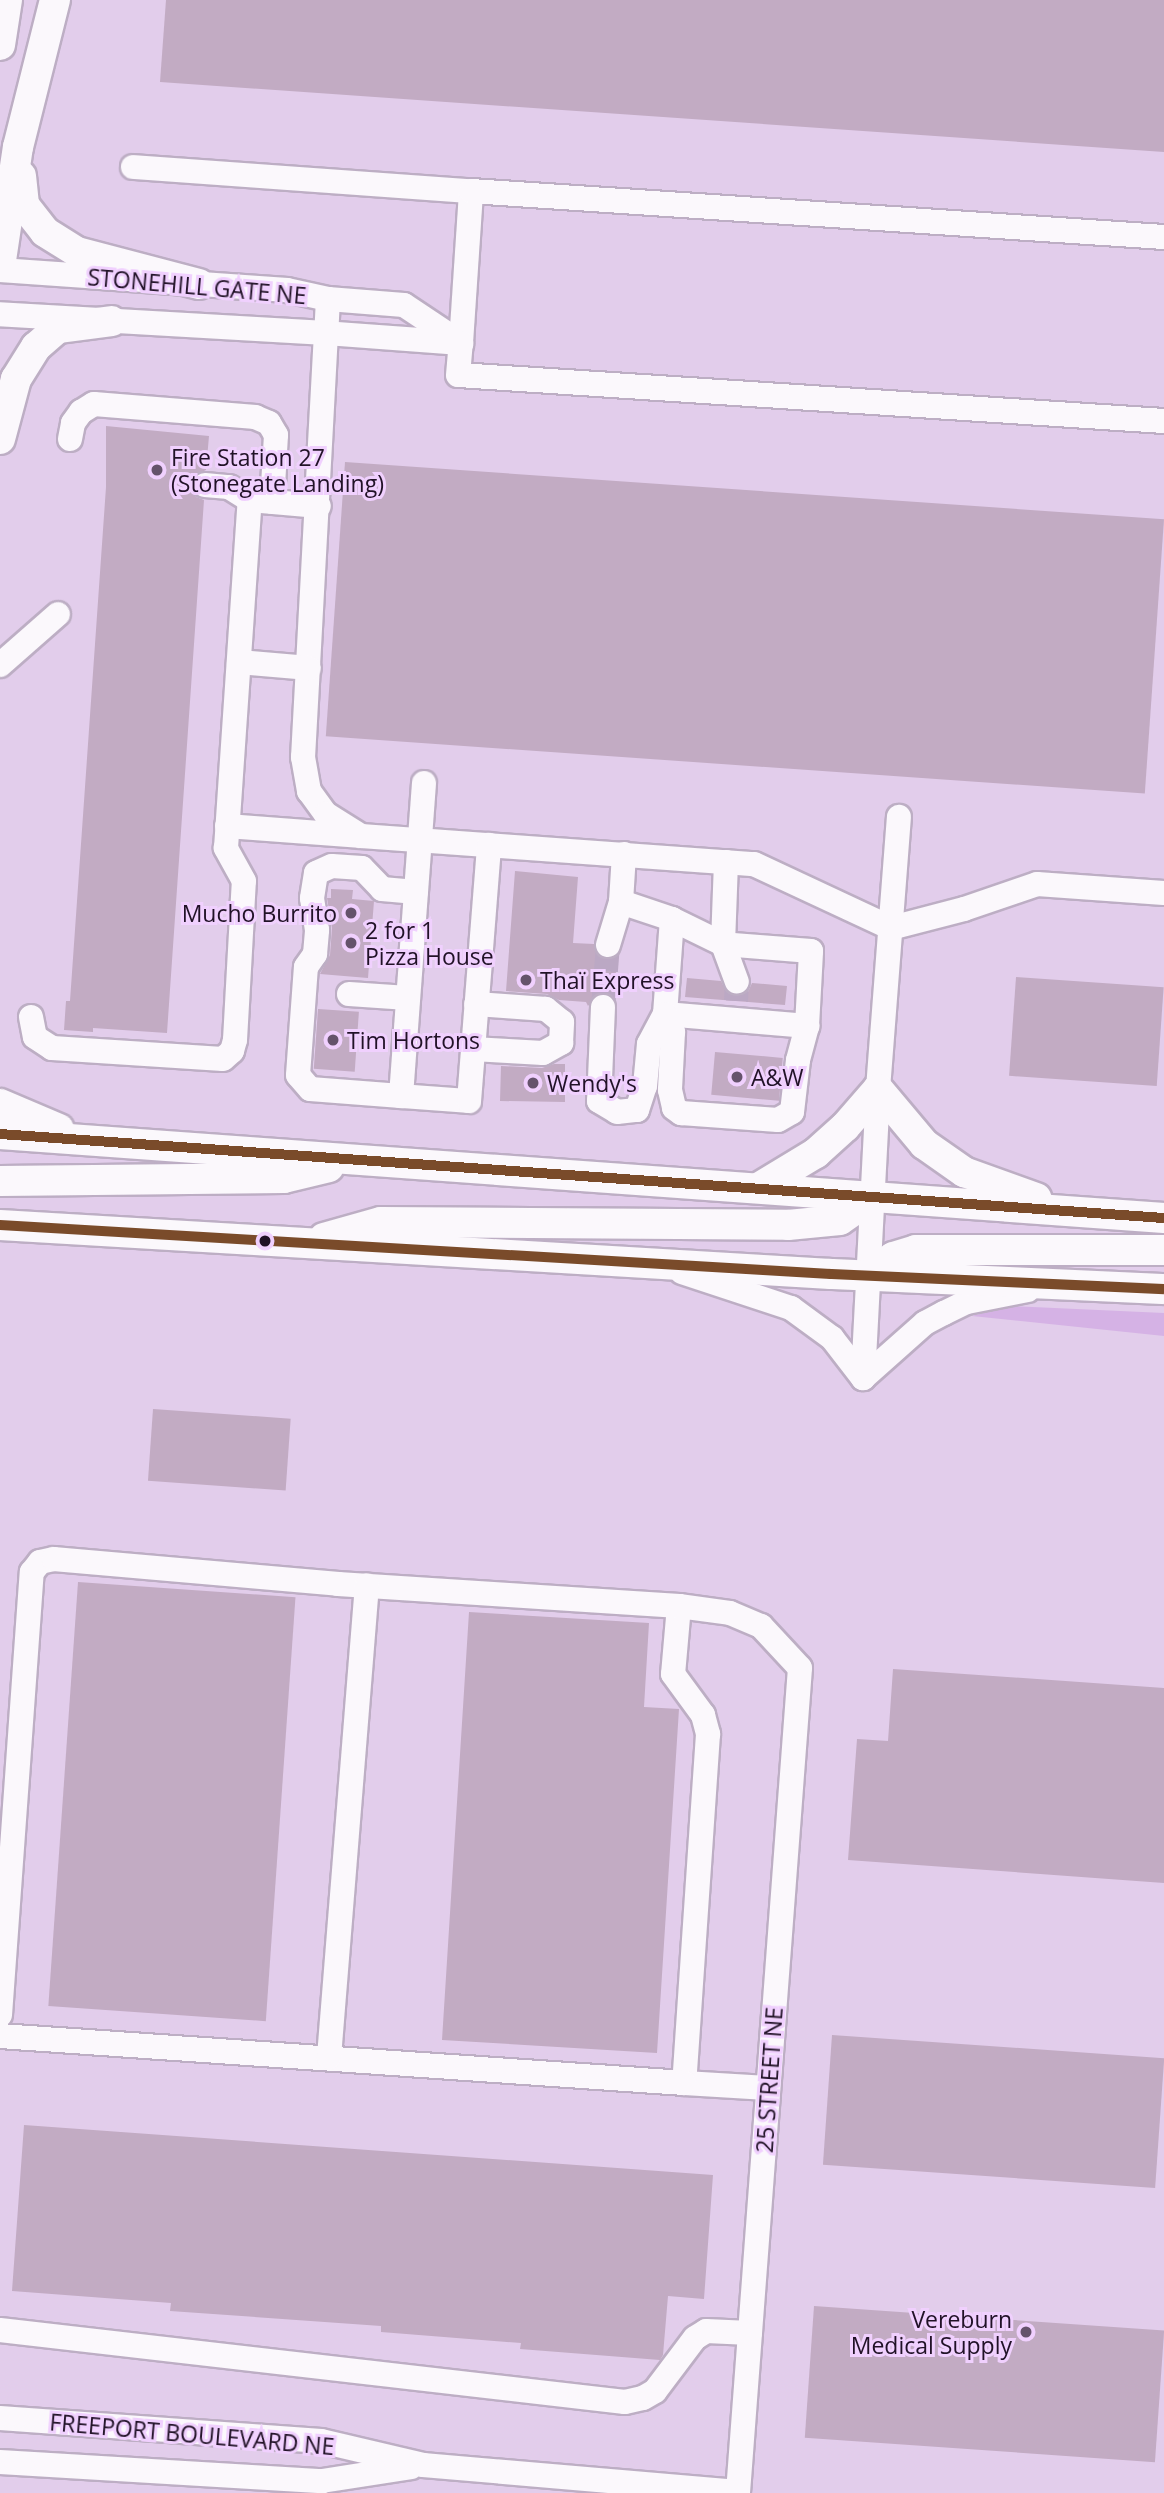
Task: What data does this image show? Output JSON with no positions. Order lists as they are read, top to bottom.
{
  "streets": {
    "street": ["STONEHILL GATE NE", "25 STREET NE", "FREEPORT BOULEVARD NE"]
  },
  "crossings": [
    ["25 STREET NE", "FREEPORT BOULEVARD NE"]
  ],
  "places": [
    "Fire Station 27 (Stonegate Landing)",
    "Mucho Burrito",
    "2 for 1 Pizza House",
    "Thaï Express",
    "Tim Hortons",
    "A&W",
    "Wendy's",
    "Vereburn Medical Supply"
  ]
}
